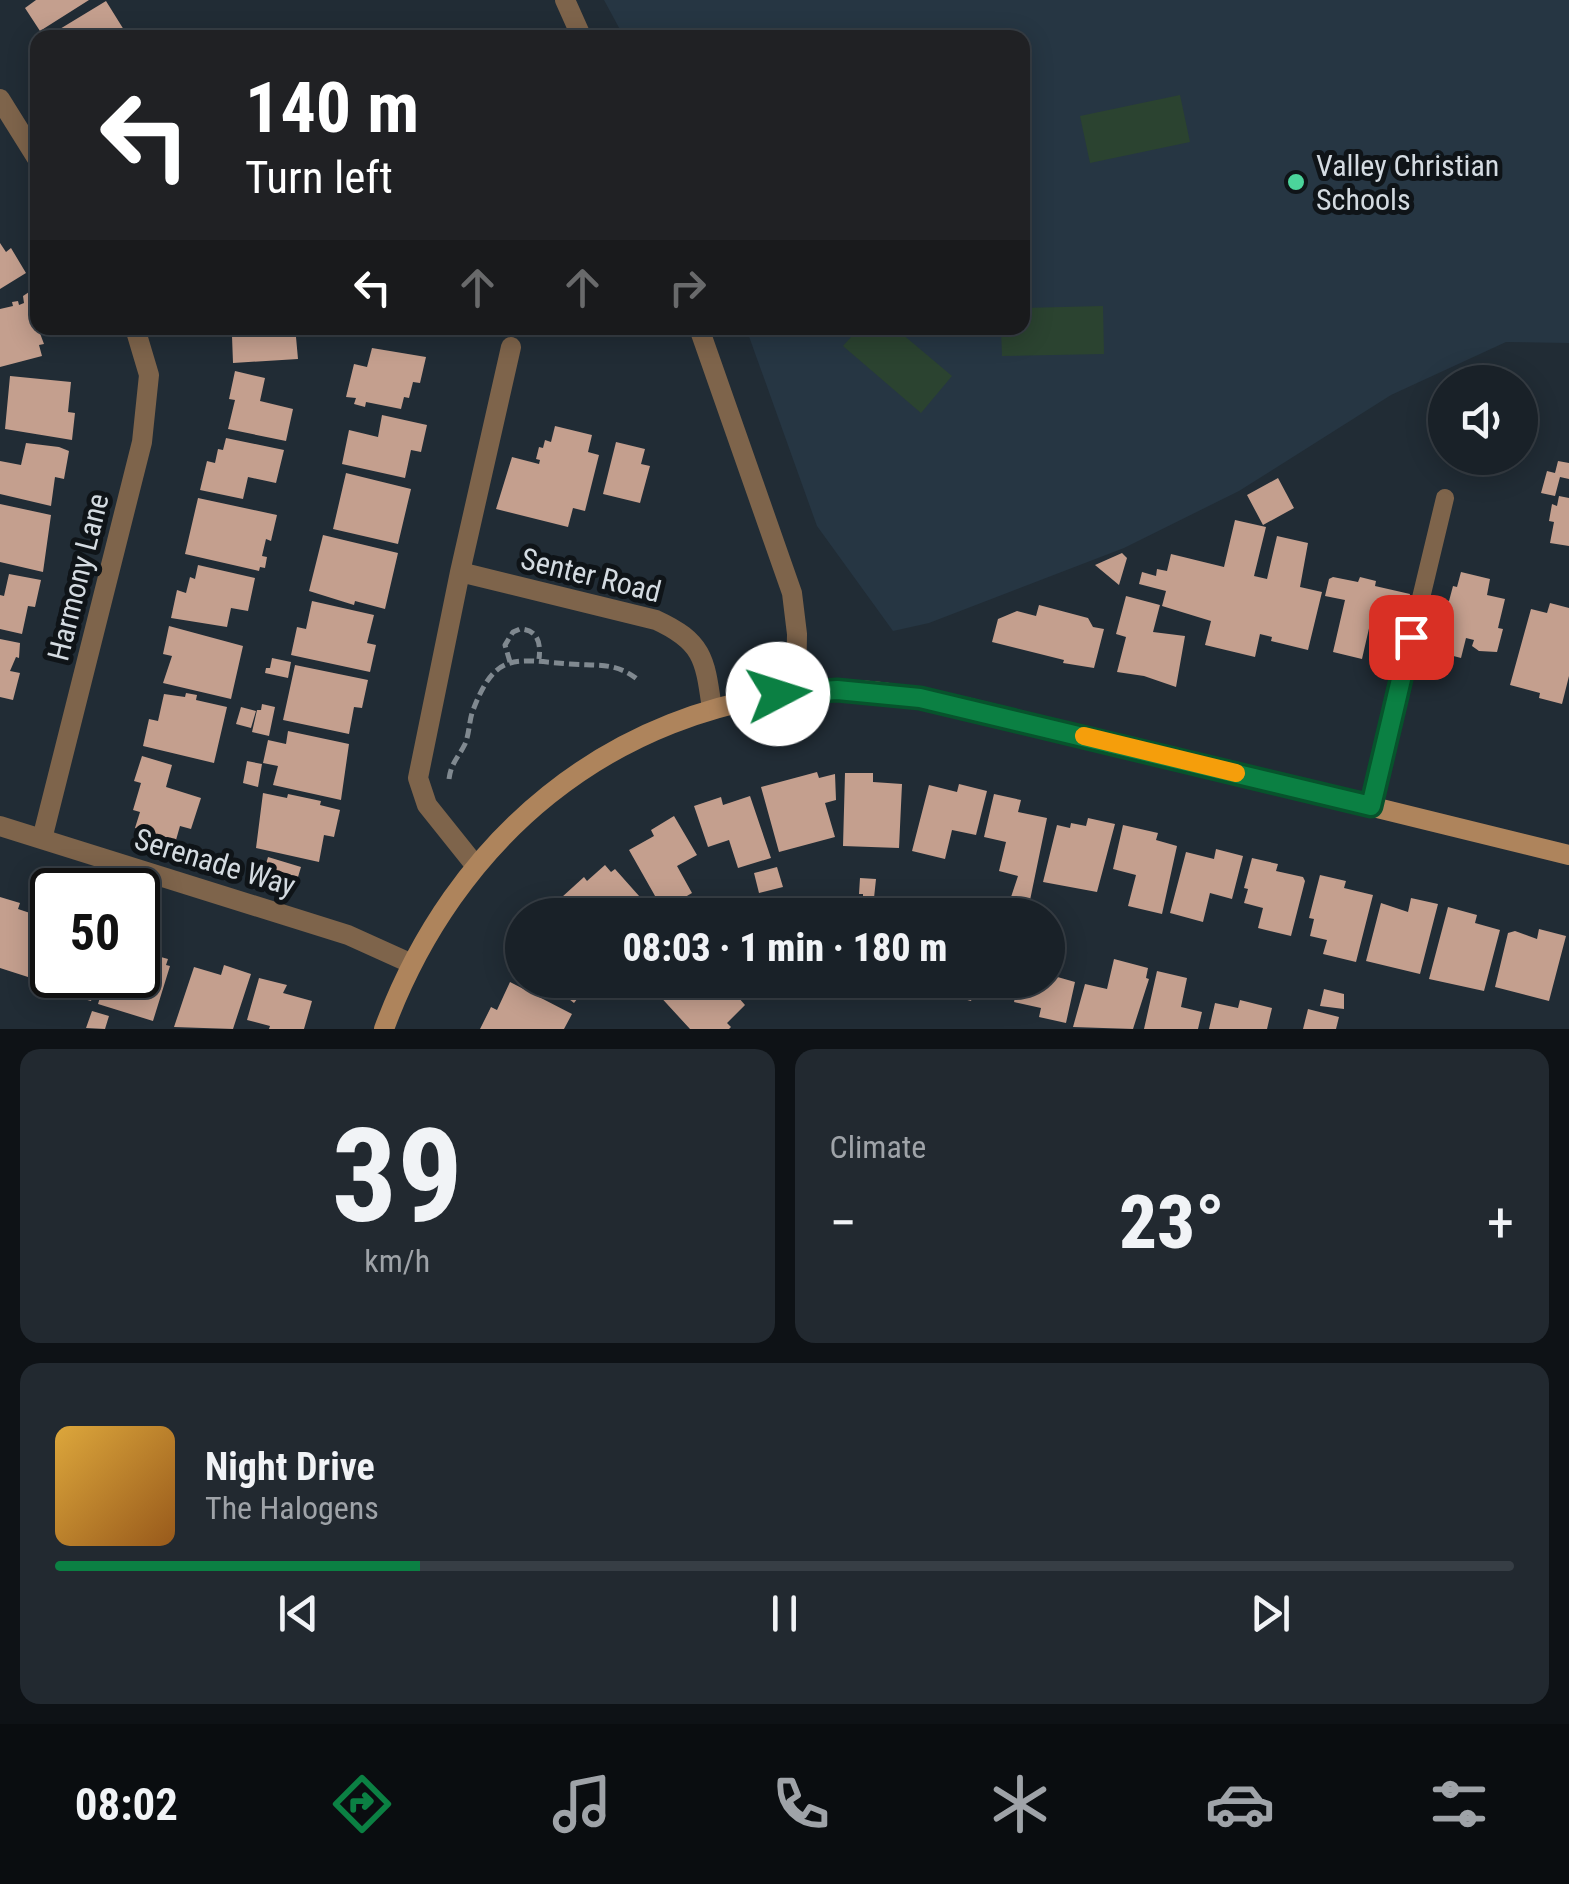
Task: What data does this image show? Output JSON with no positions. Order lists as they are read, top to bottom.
{
  "streets": {
    "street": ["Senter Road", "Harmony Lane", "Serenade Way"]
  },
  "crossings": [
    ["Harmony Lane", "Serenade Way"]
  ],
  "places": ["Valley Christian Schools"],
  "page": {
    "turn": ["140 m", "Turn left"],
    "limit": "50",
    "trip": "08:03 · 1 min · 180 m",
    "tile": [
      ["39", "km/h"],
      "Climate"
    ],
    "heat": ["−", "23°", "+"],
    "song": ["Night Drive", "The Halogens"],
    "tabs": "08:02"
  }
}
